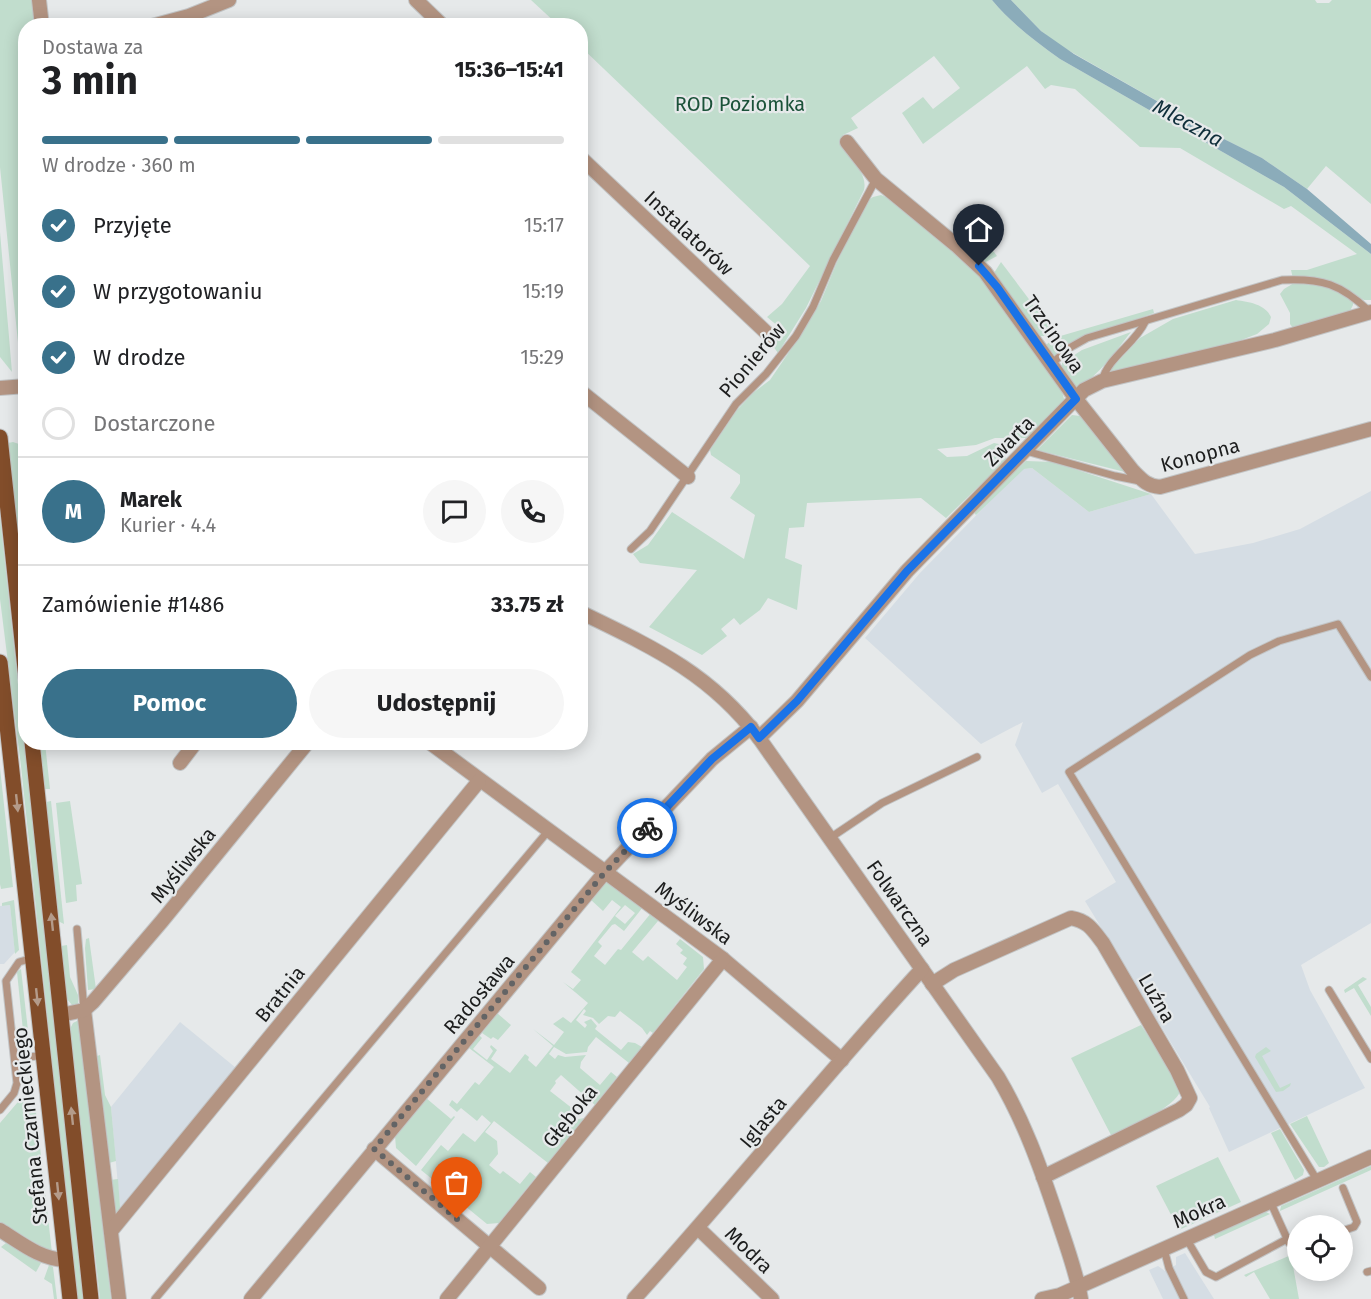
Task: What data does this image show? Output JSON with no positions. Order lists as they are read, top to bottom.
{
  "streets": {
    "main road": ["Stefana Czarnieckiego"],
    "street": [
      "Instalatorów",
      "Trzcinowa",
      "Zwarta",
      "Konopna",
      "Myśliwska",
      "Folwarczna",
      "Bratnia",
      "Radosława",
      "Luźna",
      "Głęboka",
      "Iglasta",
      "Mokra",
      "Modra"
    ],
    "lane": ["Pionierów"]
  },
  "crossings": [
    ["Trzcinowa", "Pionierów"],
    ["Trzcinowa", "Zwarta"],
    ["Trzcinowa", "Konopna"],
    ["Zwarta", "Konopna"],
    ["Zwarta", "Folwarczna"],
    ["Zwarta", "Radosława"],
    ["Myśliwska", "Bratnia"],
    ["Myśliwska", "Radosława"],
    ["Myśliwska", "Głęboka"],
    ["Myśliwska", "Iglasta"],
    ["Folwarczna", "Radosława"],
    ["Folwarczna", "Luźna"],
    ["Folwarczna", "Iglasta"],
    ["Folwarczna", "Mokra"],
    ["Iglasta", "Modra"]
  ],
  "water": ["Mleczna"],
  "parks": ["ROD Poziomka"],
  "page": {
    "heading": ["3 min", "Dostawa za", "15:36–15:41"],
    "panel": [
      "Marek",
      "Kurier · 4.4",
      "Zamówienie #1486",
      "33.75 zł"
    ],
    "bar": "W drodze · 360 m",
    "list": [
      ["Przyjęte", "15:17"],
      ["W przygotowaniu", "15:19"],
      ["W drodze", "15:29"],
      "Dostarczone"
    ],
    "round": "M",
    "buttons": ["Pomoc", "Udostępnij"]
  }
}
